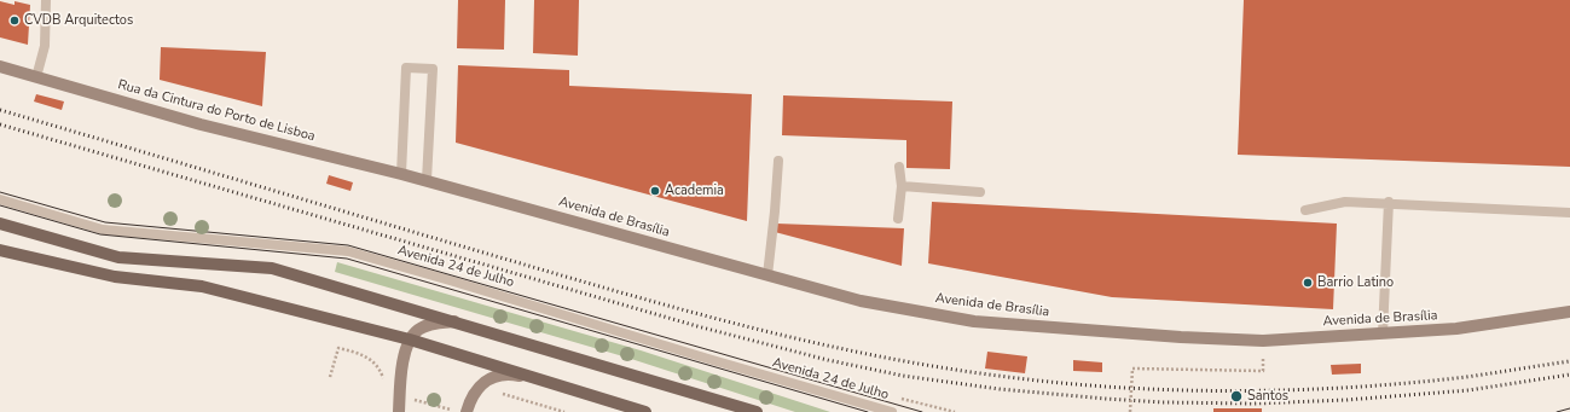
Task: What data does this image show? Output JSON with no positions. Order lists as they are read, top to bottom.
{
  "streets": {
    "street": ["Rua da Cintura do Porto de Lisboa", "Avenida de Brasília"],
    "lane": ["Avenida 24 de Julho"]
  },
  "crossings": [
    ["Rua da Cintura do Porto de Lisboa", "Avenida de Brasília"]
  ],
  "places": [
    "CVDB Arquitectos",
    "Academia",
    "Barrio Latino",
    "Santos"
  ]
}
